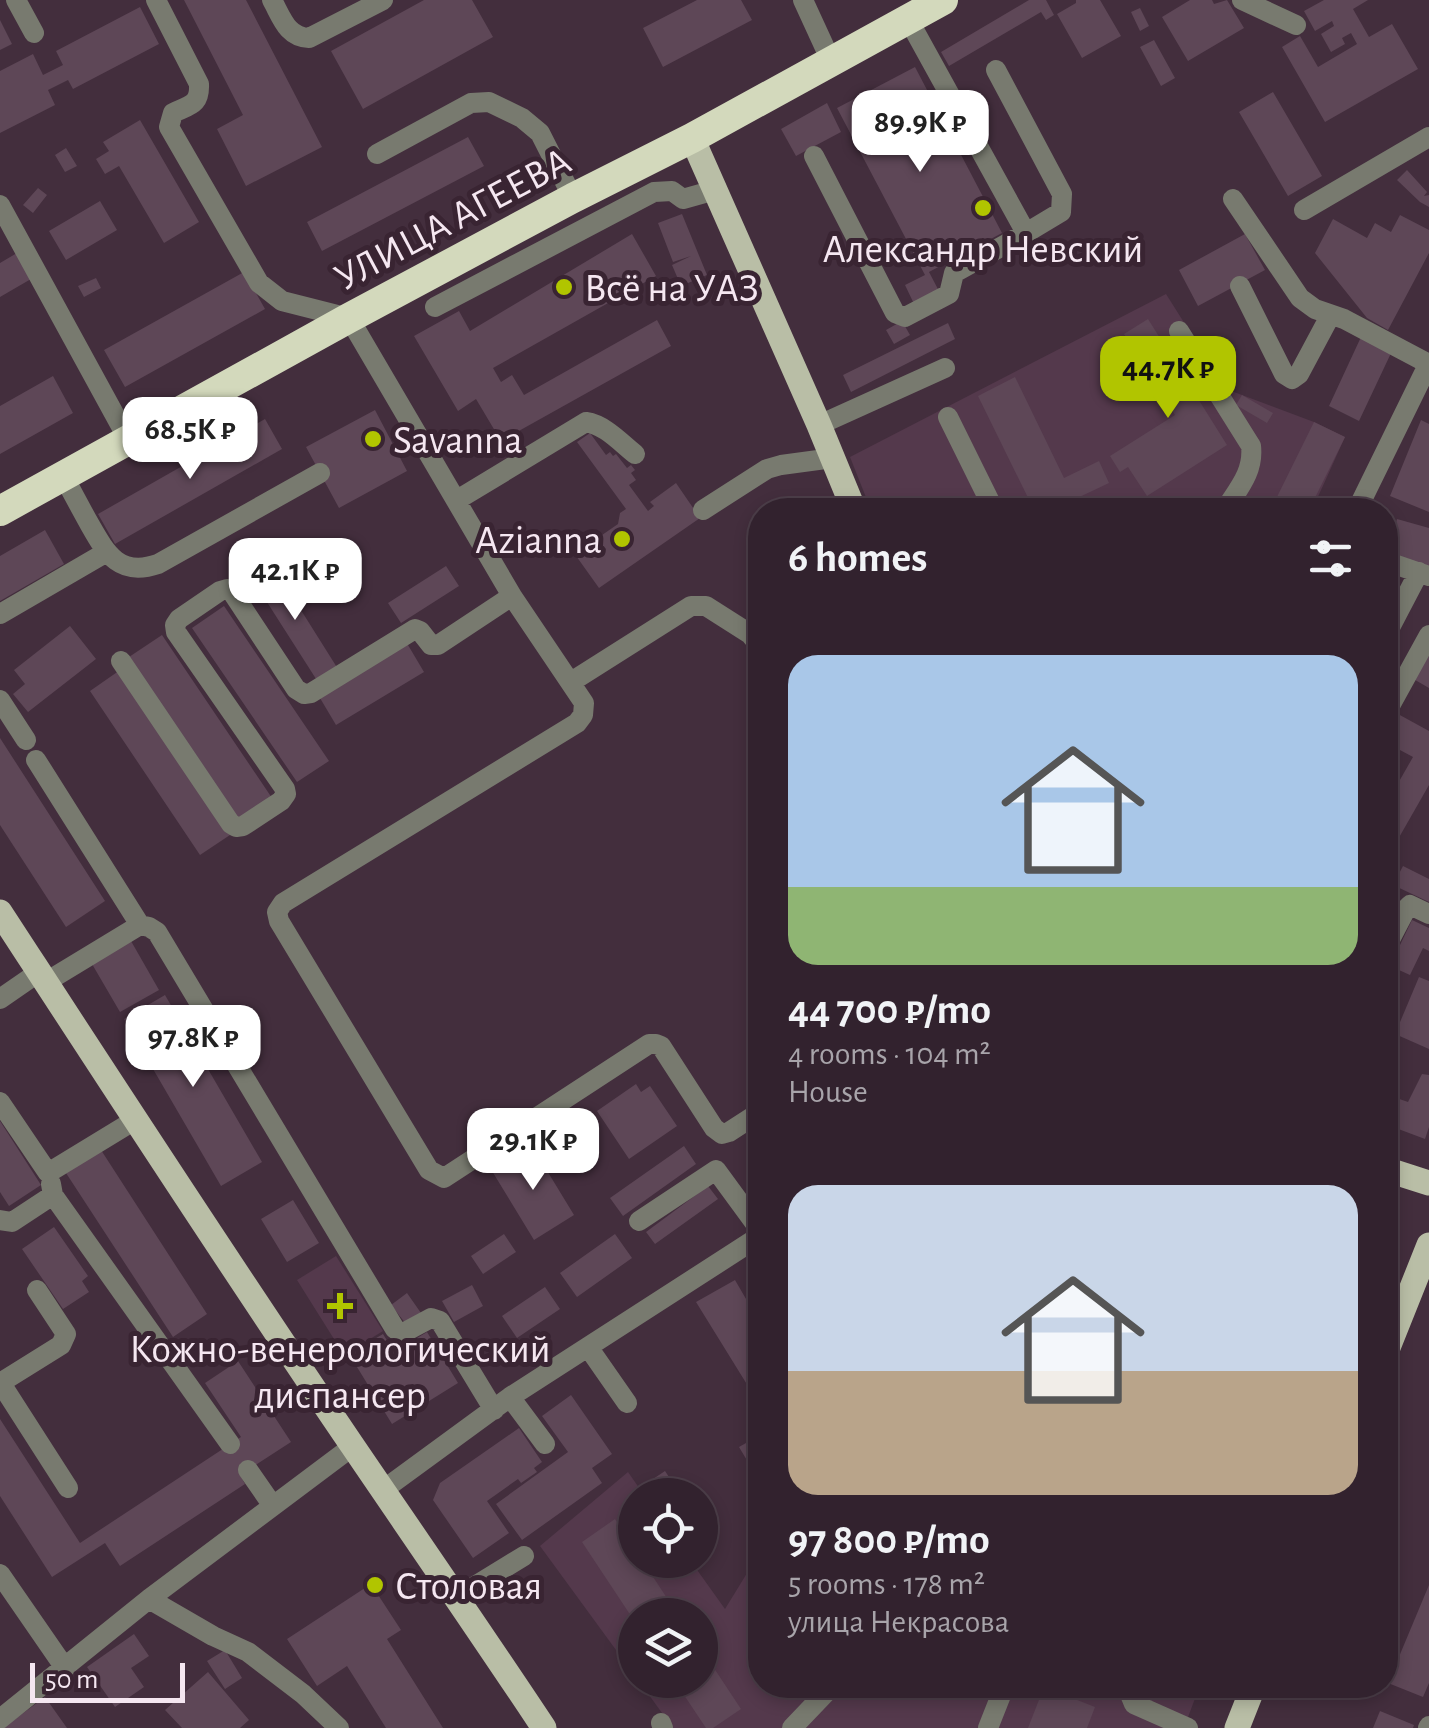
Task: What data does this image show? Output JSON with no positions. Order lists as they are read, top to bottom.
{
  "streets": {
    "highway": ["УЛИЦА АГЕЕВА"]
  },
  "places": {
    "other": [
      "Александр Невский",
      "Всё на УАЗ",
      "Savanna",
      "Azianna",
      "Столовая"
    ],
    "health": ["Кожно-венерологический диспансер"]
  },
  "scale_bar": "50 m",
  "page": {
    "price": [
      "89.9K ₽",
      "44.7K ₽",
      "68.5K ₽",
      "42.1K ₽",
      "97.8K ₽",
      "29.1K ₽"
    ],
    "heading": "6 homes",
    "list": [
      {
        "name": "44 700 ₽/mo",
        "note": "4 rooms · 104 m² · House"
      },
      {
        "name": "97 800 ₽/mo",
        "note": "5 rooms · 178 m² · улица Некрасова"
      }
    ],
    "scale": "50 m"
  }
}
